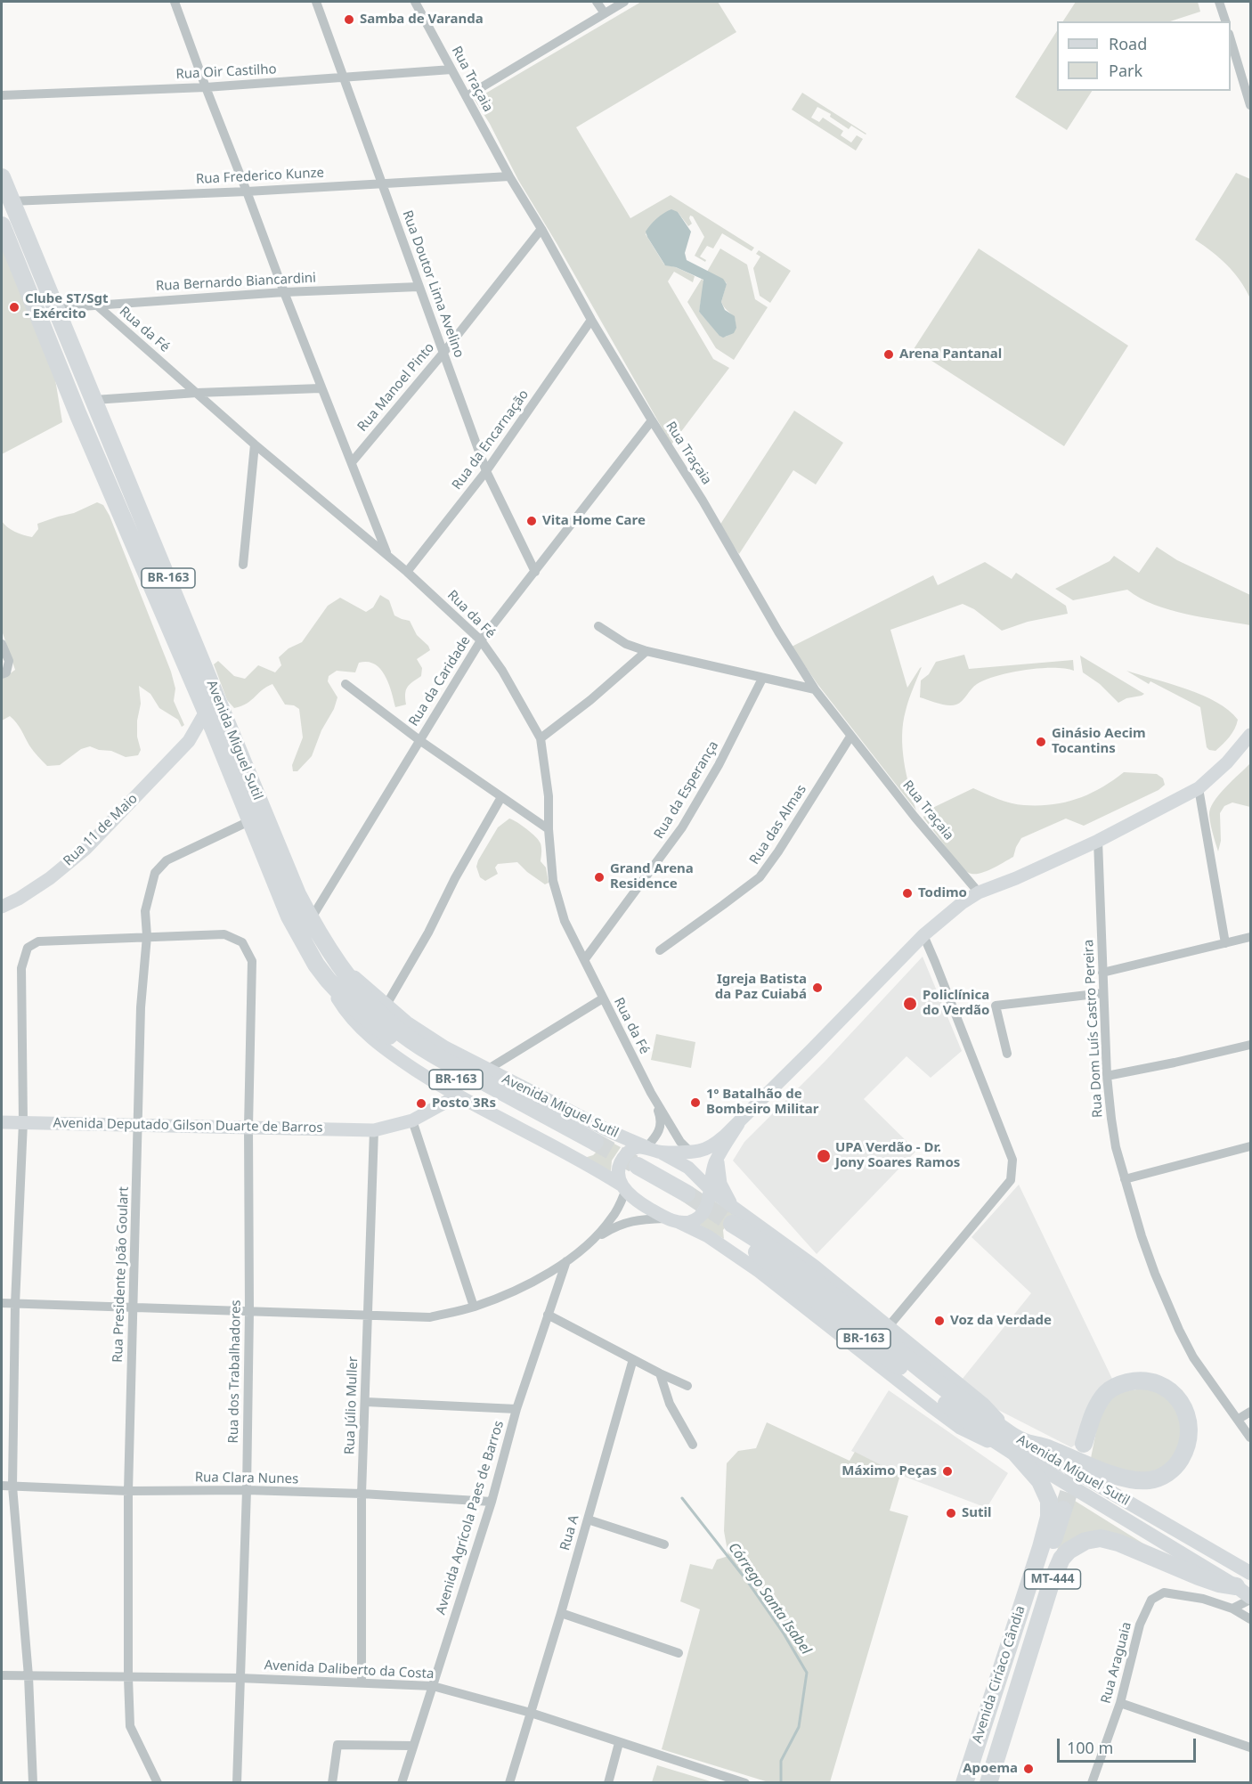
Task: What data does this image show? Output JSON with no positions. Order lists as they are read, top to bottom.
{
  "streets": {
    "highway": [
      "BR-163",
      "Avenida Miguel Sutil",
      "MT-444",
      "Avenida Ciríaco Cândia"
    ],
    "street": [
      "Rua Oir Castilho",
      "Rua Traçaia",
      "Rua Frederico Kunze",
      "Rua Bernardo Biancardini",
      "Rua Doutor Lima Avelino",
      "Rua da Fé",
      "Rua Manoel Pinto",
      "Rua da Encarnação",
      "Rua da Caridade",
      "Rua da Esperança",
      "Rua das Almas",
      "Rua 11 de Maio",
      "Rua Dom Luís Castro Pereira",
      "Avenida Deputado Gilson Duarte de Barros",
      "Rua Presidente João Goulart",
      "Rua dos Trabalhadores",
      "Rua Júlio Muller",
      "Rua Clara Nunes",
      "Avenida Agrícola Paes de Barros",
      "Rua A",
      "Rua Araguaia",
      "Avenida Daliberto da Costa"
    ]
  },
  "crossings": [
    ["Rua Oir Castilho", "Rua Traçaia"],
    ["Rua Oir Castilho", "Rua Doutor Lima Avelino"],
    ["Rua Traçaia", "Rua Frederico Kunze"],
    ["Rua Traçaia", "Rua Manoel Pinto"],
    ["Rua Traçaia", "Rua da Encarnação"],
    ["Rua Traçaia", "Rua da Caridade"],
    ["Rua Traçaia", "Rua das Almas"],
    ["Rua Frederico Kunze", "Rua Doutor Lima Avelino"],
    ["Rua Frederico Kunze", "Avenida Miguel Sutil"],
    ["Rua Bernardo Biancardini", "Rua Doutor Lima Avelino"],
    ["Rua Bernardo Biancardini", "Rua da Fé"],
    ["Rua Bernardo Biancardini", "Avenida Miguel Sutil"],
    ["Rua Doutor Lima Avelino", "Rua Manoel Pinto"],
    ["Rua Doutor Lima Avelino", "Rua da Encarnação"],
    ["Rua Doutor Lima Avelino", "Rua da Caridade"],
    ["Rua da Fé", "Rua da Encarnação"],
    ["Rua da Fé", "Rua da Caridade"],
    ["Rua da Fé", "Avenida Miguel Sutil"],
    ["Rua da Fé", "Rua da Esperança"],
    ["BR-163", "Avenida Miguel Sutil"],
    ["BR-163", "Avenida Ciríaco Cândia"],
    ["Rua da Caridade", "Avenida Miguel Sutil"],
    ["Avenida Miguel Sutil", "Rua 11 de Maio"],
    ["Avenida Miguel Sutil", "Avenida Deputado Gilson Duarte de Barros"],
    ["Avenida Miguel Sutil", "Rua Presidente João Goulart"],
    ["Avenida Miguel Sutil", "MT-444"],
    ["Avenida Miguel Sutil", "Avenida Ciríaco Cândia"],
    ["Avenida Deputado Gilson Duarte de Barros", "Rua Presidente João Goulart"],
    ["Avenida Deputado Gilson Duarte de Barros", "Rua dos Trabalhadores"],
    ["Avenida Deputado Gilson Duarte de Barros", "Rua Júlio Muller"],
    ["Rua Presidente João Goulart", "Rua dos Trabalhadores"],
    ["Rua Presidente João Goulart", "Rua Clara Nunes"],
    ["Rua Presidente João Goulart", "Avenida Daliberto da Costa"],
    ["Rua dos Trabalhadores", "Rua Clara Nunes"],
    ["Rua dos Trabalhadores", "Avenida Daliberto da Costa"],
    ["Rua Júlio Muller", "Rua Clara Nunes"],
    ["Rua Júlio Muller", "Avenida Daliberto da Costa"],
    ["Rua Clara Nunes", "Avenida Agrícola Paes de Barros"],
    ["Avenida Agrícola Paes de Barros", "Avenida Daliberto da Costa"],
    ["Rua A", "Avenida Daliberto da Costa"]
  ],
  "water": ["Córrego Santa Isabel"],
  "places": [
    "Samba de Varanda",
    "Clube ST/Sgt - Exército",
    "Arena Pantanal",
    "Vita Home Care",
    "Ginásio Aecim Tocantins",
    "Grand Arena Residence",
    "Todimo",
    "Igreja Batista da Paz Cuiabá",
    "Policlínica do Verdão",
    "1º Batalhão de Bombeiro Militar",
    "Posto 3Rs",
    "UPA Verdão - Dr. Jony Soares Ramos",
    "Voz da Verdade",
    "Máximo Peças",
    "Sutil",
    "Apoema"
  ],
  "legend": ["Road", "Park"],
  "scale_bar": "100 m"
}
